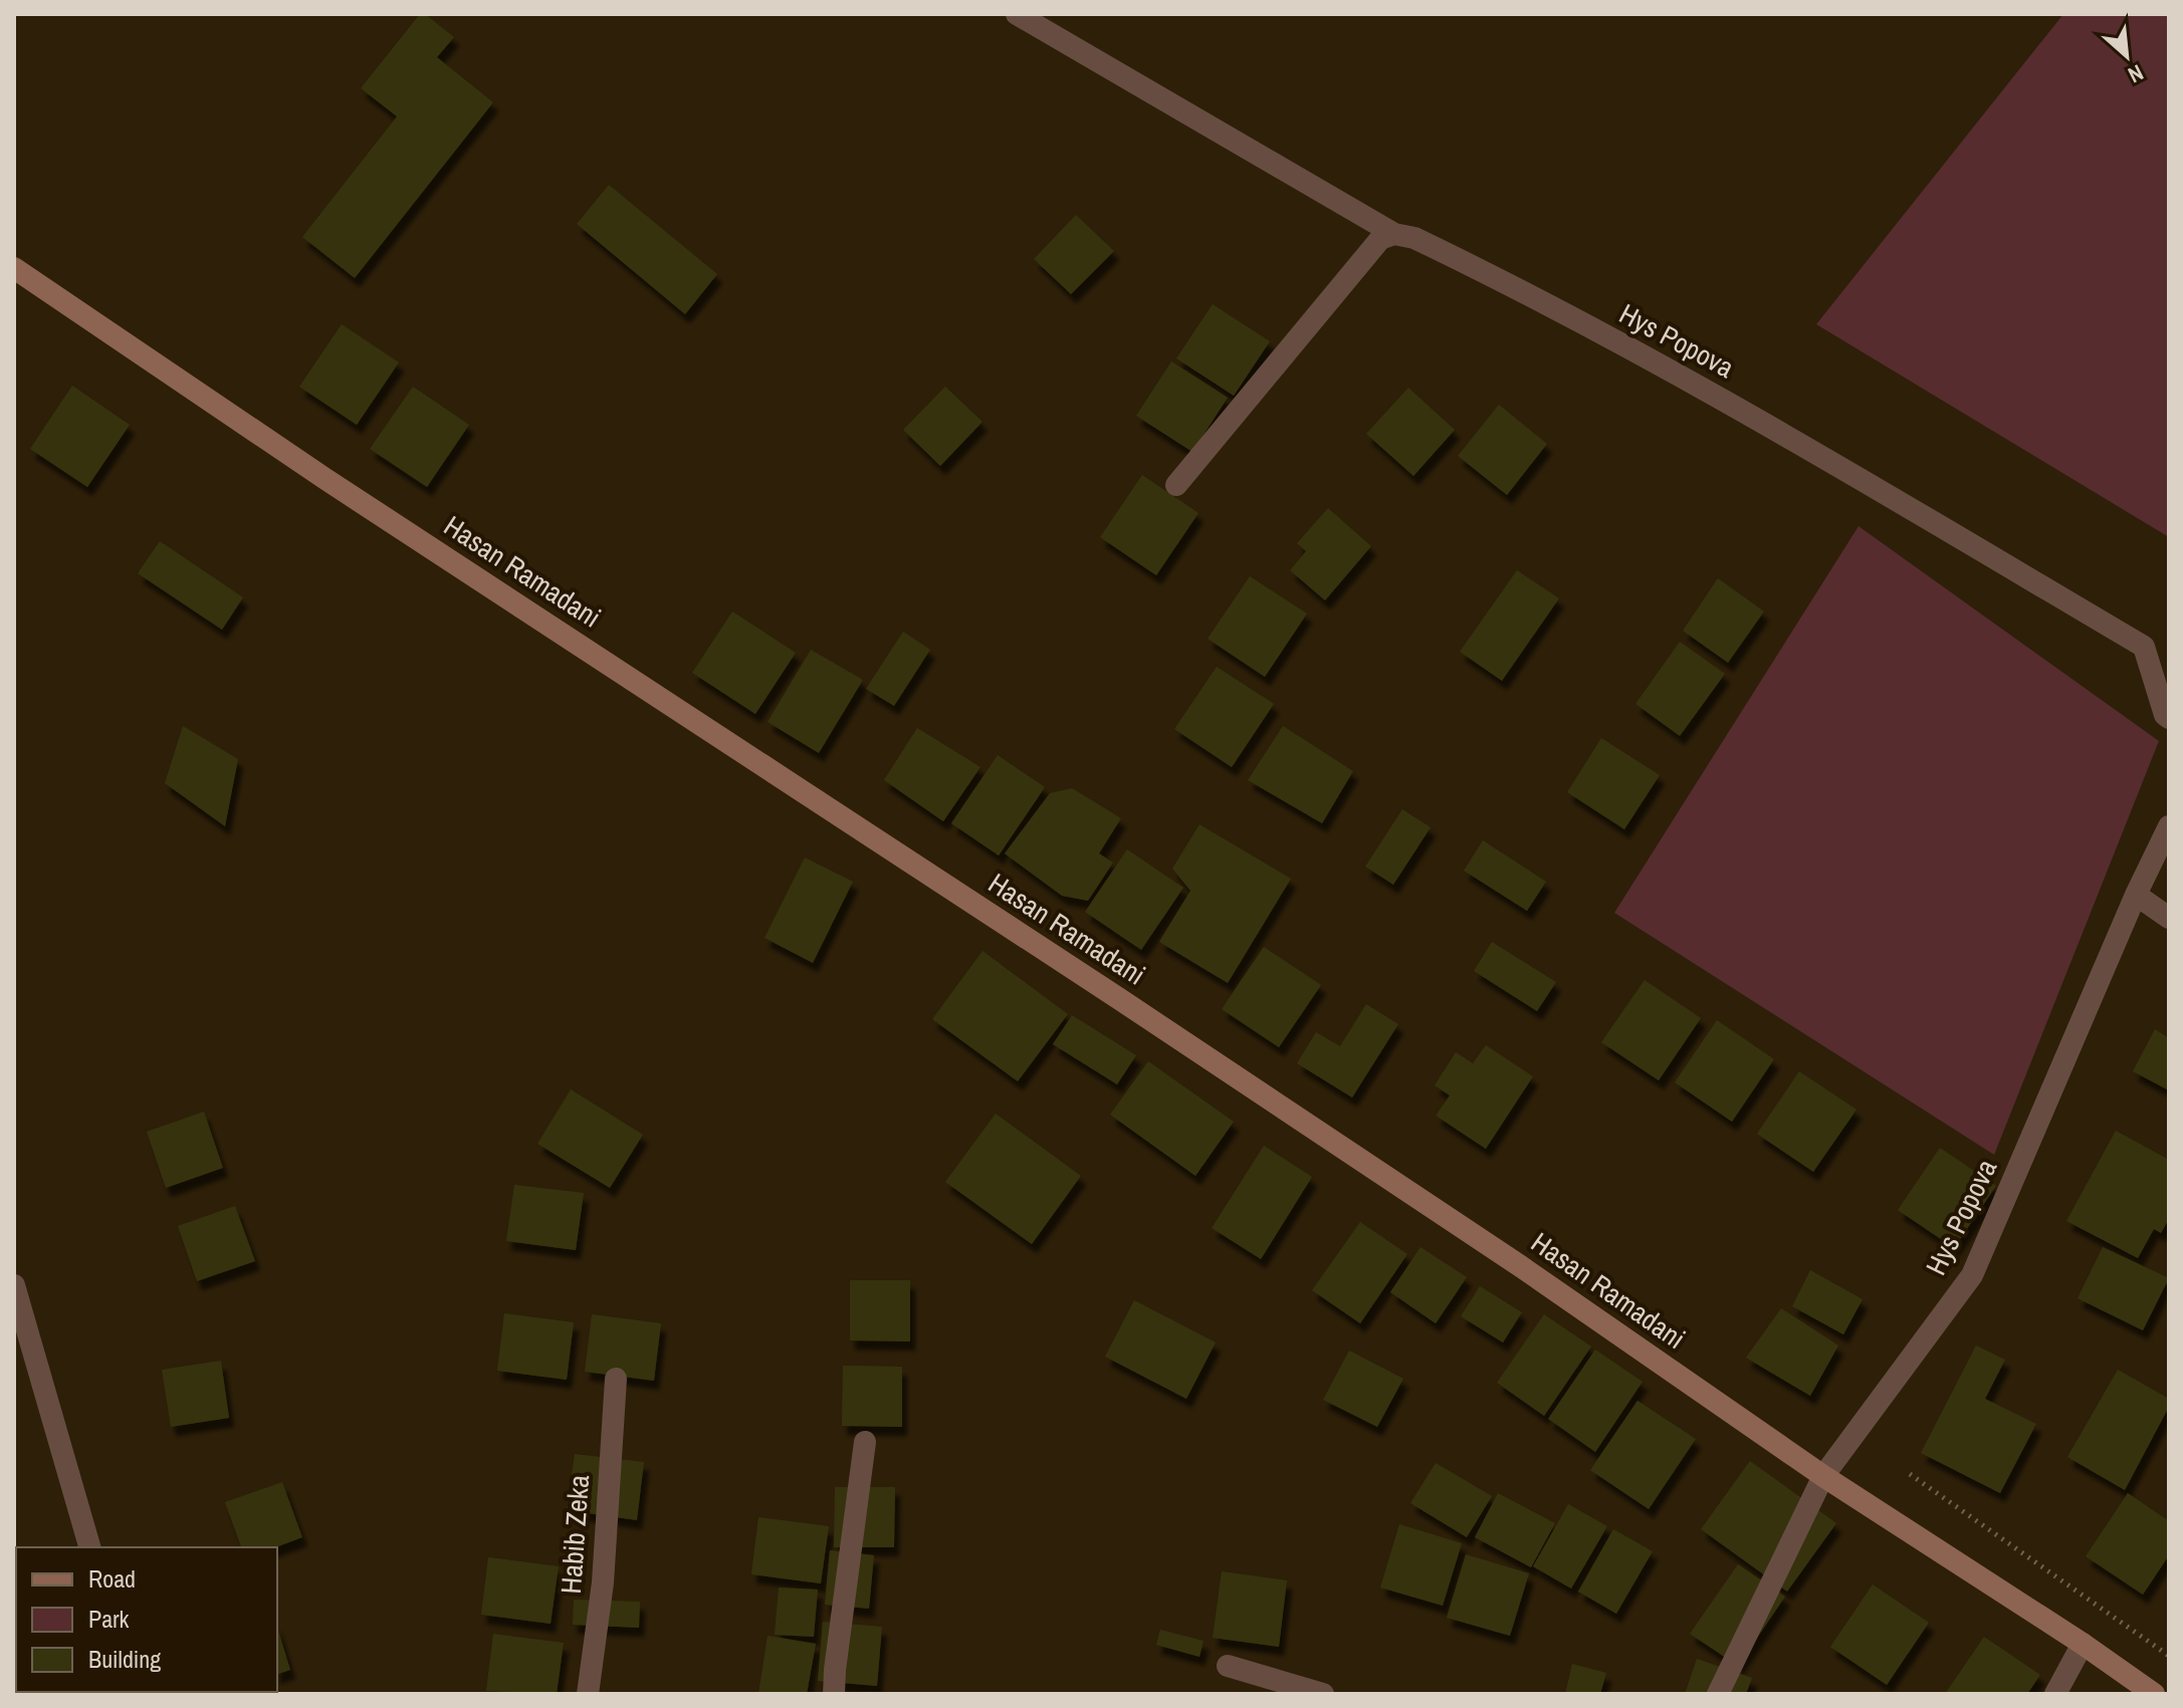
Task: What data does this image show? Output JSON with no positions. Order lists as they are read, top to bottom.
{
  "streets": {
    "main road": ["Hasan Ramadani"],
    "street": ["Hys Popova", "Habib Zeka"]
  },
  "crossings": [
    ["Hys Popova", "Hasan Ramadani"]
  ],
  "legend": ["Road", "Park", "Building"],
  "north": "bottom right"
}
